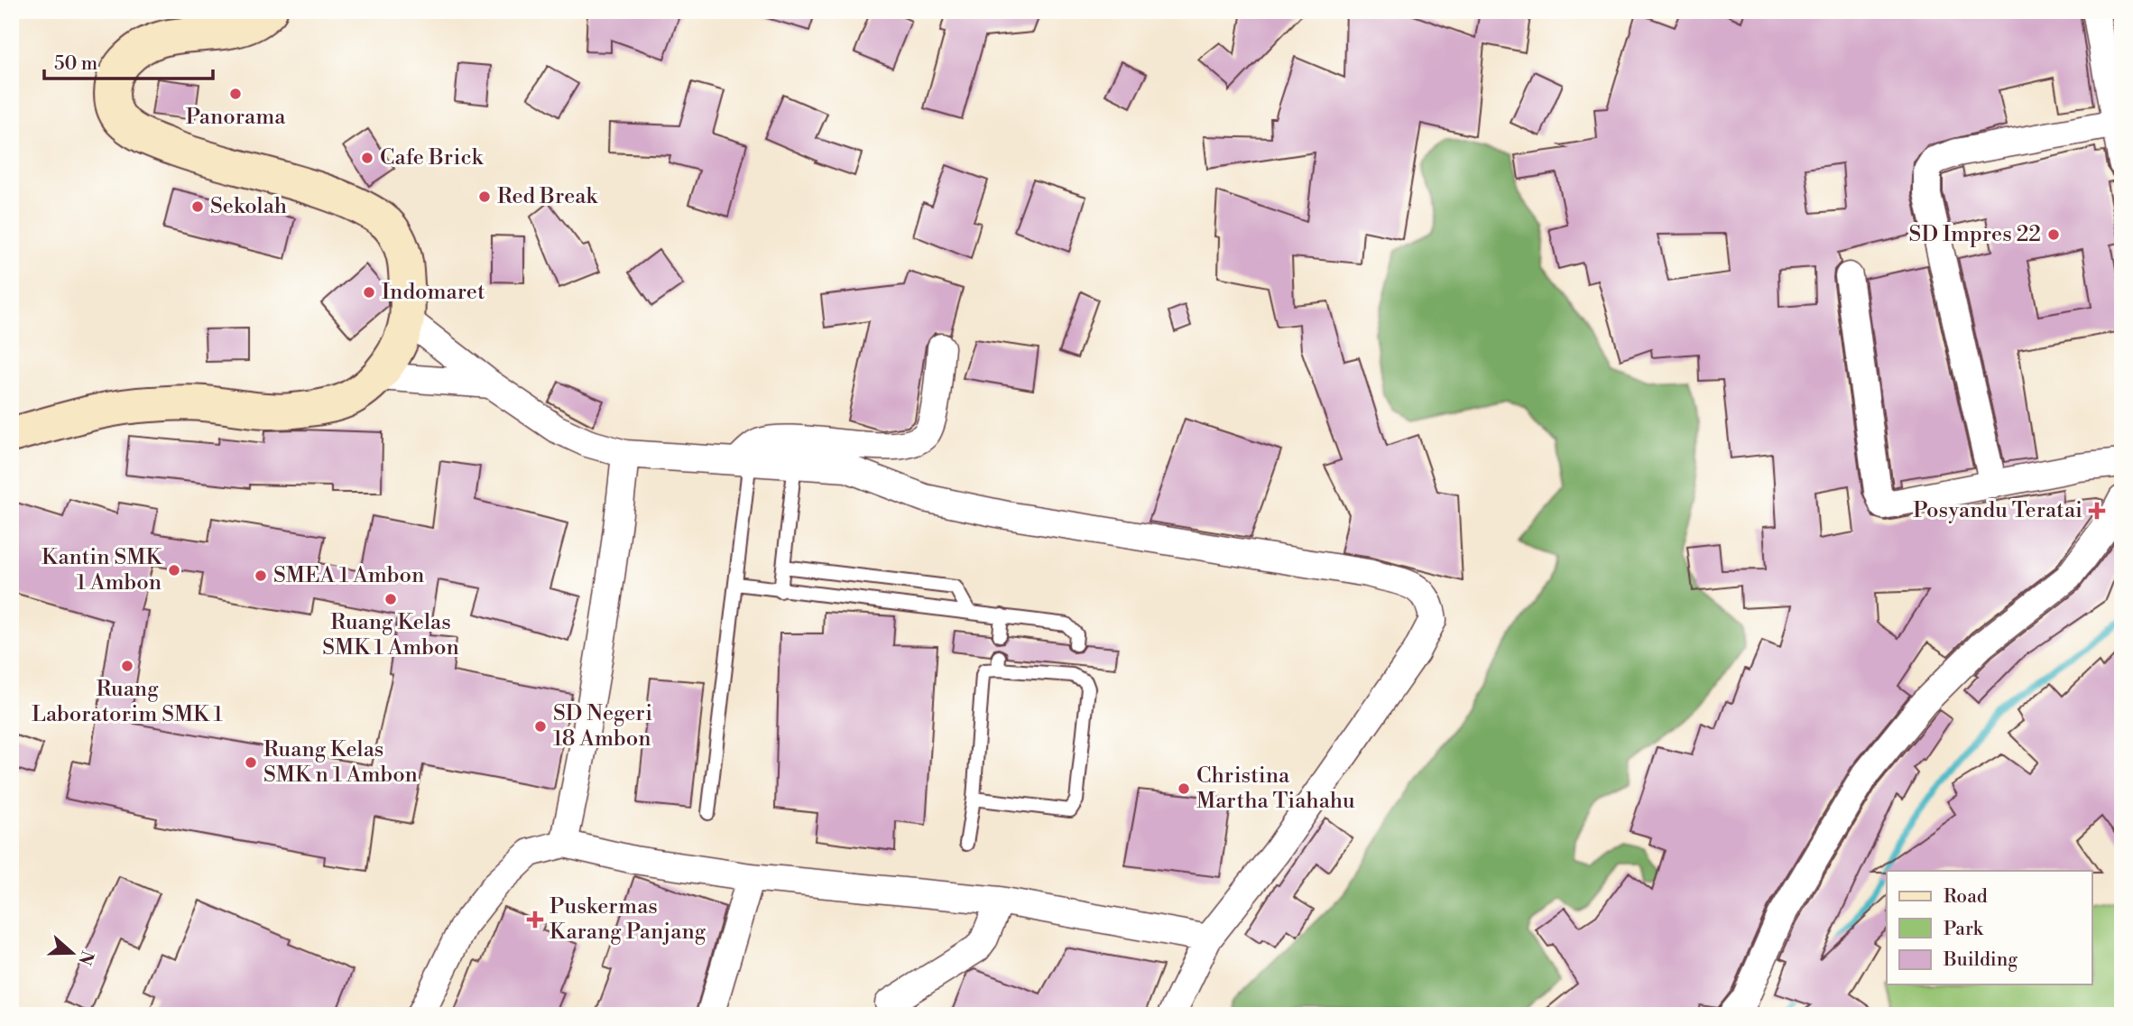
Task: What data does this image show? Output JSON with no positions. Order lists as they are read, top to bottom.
{
  "places": {
    "other": [
      "Panorama",
      "Cafe Brick",
      "Red Break",
      "Sekolah",
      "SD Impres 22",
      "Indomaret",
      "Kantin SMK 1 Ambon",
      "SMEA 1 Ambon",
      "Ruang Kelas SMK 1 Ambon",
      "Ruang Laboratorim SMK 1",
      "SD Negeri 18 Ambon",
      "Ruang Kelas SMK n 1 Ambon",
      "Christina Martha Tiahahu"
    ],
    "health": ["Posyandu Teratai", "Puskermas Karang Panjang"]
  },
  "legend": ["Road", "Park", "Building"],
  "scale_bar": "50 m",
  "north": "right"
}
